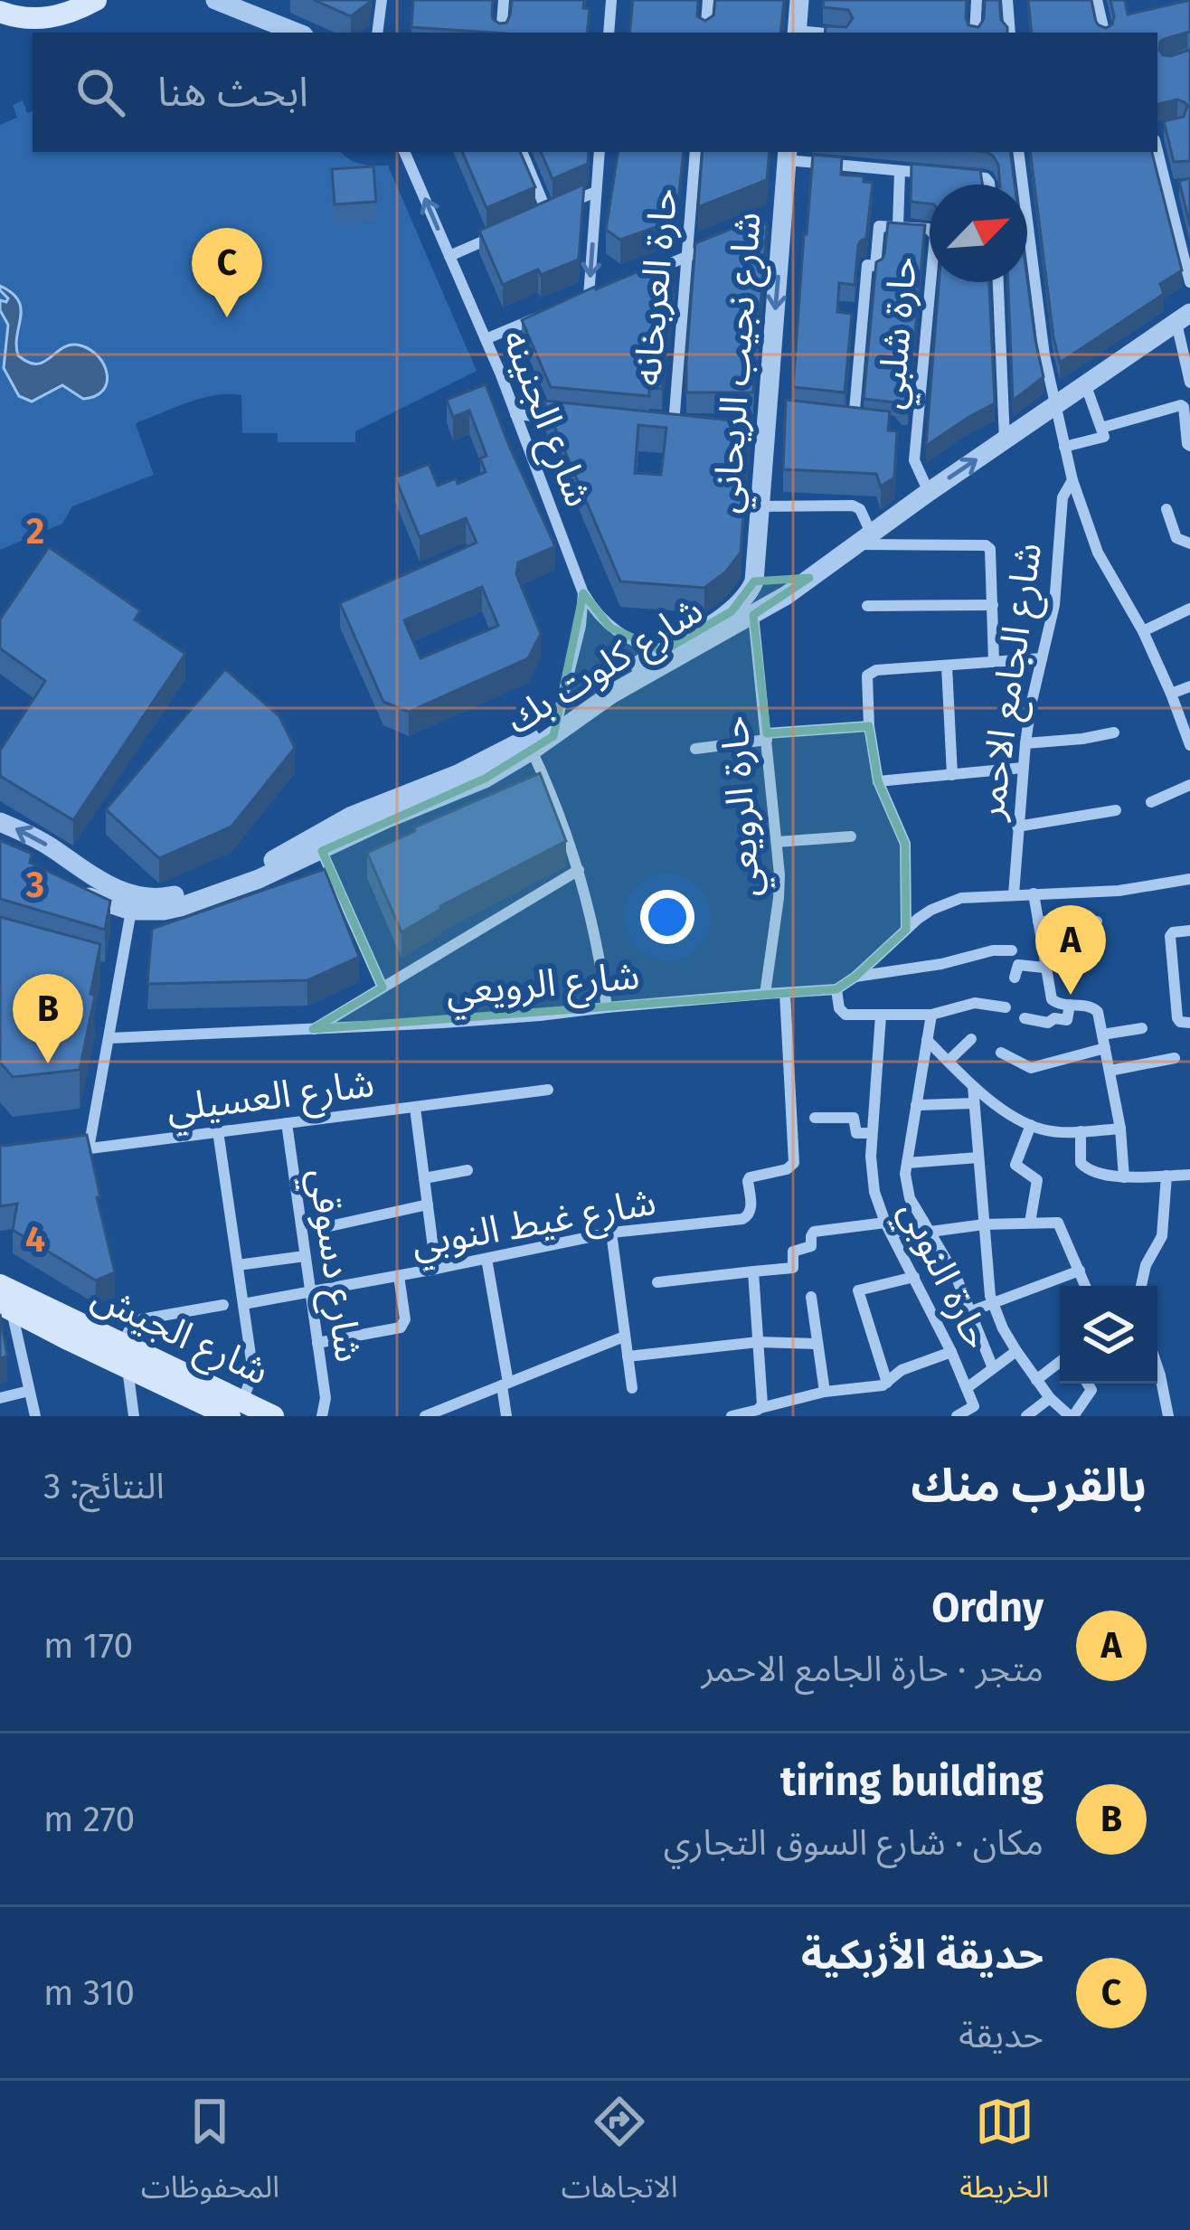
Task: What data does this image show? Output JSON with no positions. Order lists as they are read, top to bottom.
{
  "streets": {
    "main road": ["شارع الجيش"],
    "street": [
      "حارة العربخانه",
      "حارة شلبي",
      "شارع نجيب الريحاني",
      "شارع الجنينه",
      "شارع كلوت بك",
      "شارع الجامع الاحمر",
      "حارة الرويعي",
      "شارع الرويعي",
      "شارع العسيلي",
      "شارع غيط النوبي",
      "شارع دسوقي",
      "حارة النوبي"
    ]
  },
  "crossings": [
    ["حارة شلبي", "شارع كلوت بك"],
    ["شارع نجيب الريحاني", "شارع كلوت بك"],
    ["شارع الجنينه", "شارع كلوت بك"],
    ["شارع كلوت بك", "حارة الرويعي"],
    ["شارع الجامع الاحمر", "شارع الرويعي"],
    ["حارة الرويعي", "شارع الرويعي"],
    ["شارع الرويعي", "شارع غيط النوبي"],
    ["شارع العسيلي", "شارع دسوقي"],
    ["شارع غيط النوبي", "شارع دسوقي"]
  ],
  "one_way": ["شارع نجيب الريحاني"],
  "north": "top right",
  "page": {
    "search": "ابحث هنا",
    "pins": ["C", "A", "B"],
    "heading": ["بالقرب منك", "النتائج: 3"],
    "list": [
      {
        "mark": "A",
        "name": "Ordny",
        "note": "متجر · حارة الجامع الاحمر",
        "value": "170 m"
      },
      {
        "mark": "B",
        "name": "tiring building",
        "note": "مكان · شارع السوق التجاري",
        "value": "270 m"
      },
      {
        "mark": "C",
        "name": "حديقة الأزبكية",
        "note": "حديقة",
        "value": "310 m"
      }
    ],
    "nav": ["الخريطة", "الاتجاهات", "المحفوظات"]
  },
  "grid": {
    "rows": ["2", "3", "4"]
  }
}
